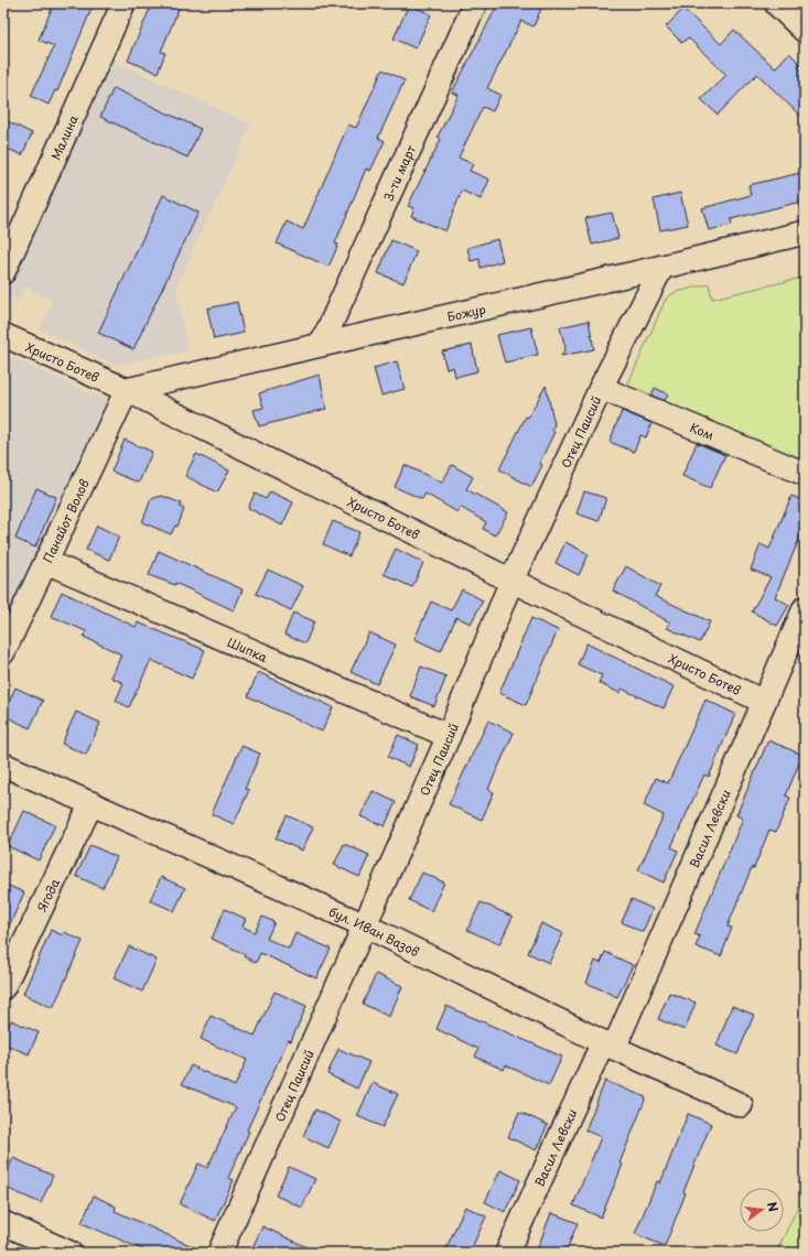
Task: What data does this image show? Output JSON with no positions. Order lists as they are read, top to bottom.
{
  "streets": {
    "street": [
      "Малина",
      "3-ти март",
      "Божур",
      "Христо Ботев",
      "Ком",
      "Отец Паисий",
      "Панайот Волов",
      "Шипка",
      "Васил Левски",
      "Ягода",
      "бул. Иван Вазов"
    ]
  },
  "crossings": [
    ["3-ти март", "Божур"],
    ["Божур", "Христо Ботев"],
    ["Божур", "Отец Паисий"],
    ["Божур", "Панайот Волов"],
    ["Христо Ботев", "Отец Паисий"],
    ["Христо Ботев", "Панайот Волов"],
    ["Христо Ботев", "Васил Левски"],
    ["Ком", "Отец Паисий"],
    ["Отец Паисий", "Шипка"],
    ["Отец Паисий", "бул. Иван Вазов"],
    ["Панайот Волов", "Шипка"],
    ["Васил Левски", "бул. Иван Вазов"],
    ["Ягода", "бул. Иван Вазов"]
  ],
  "north": "right"
}
